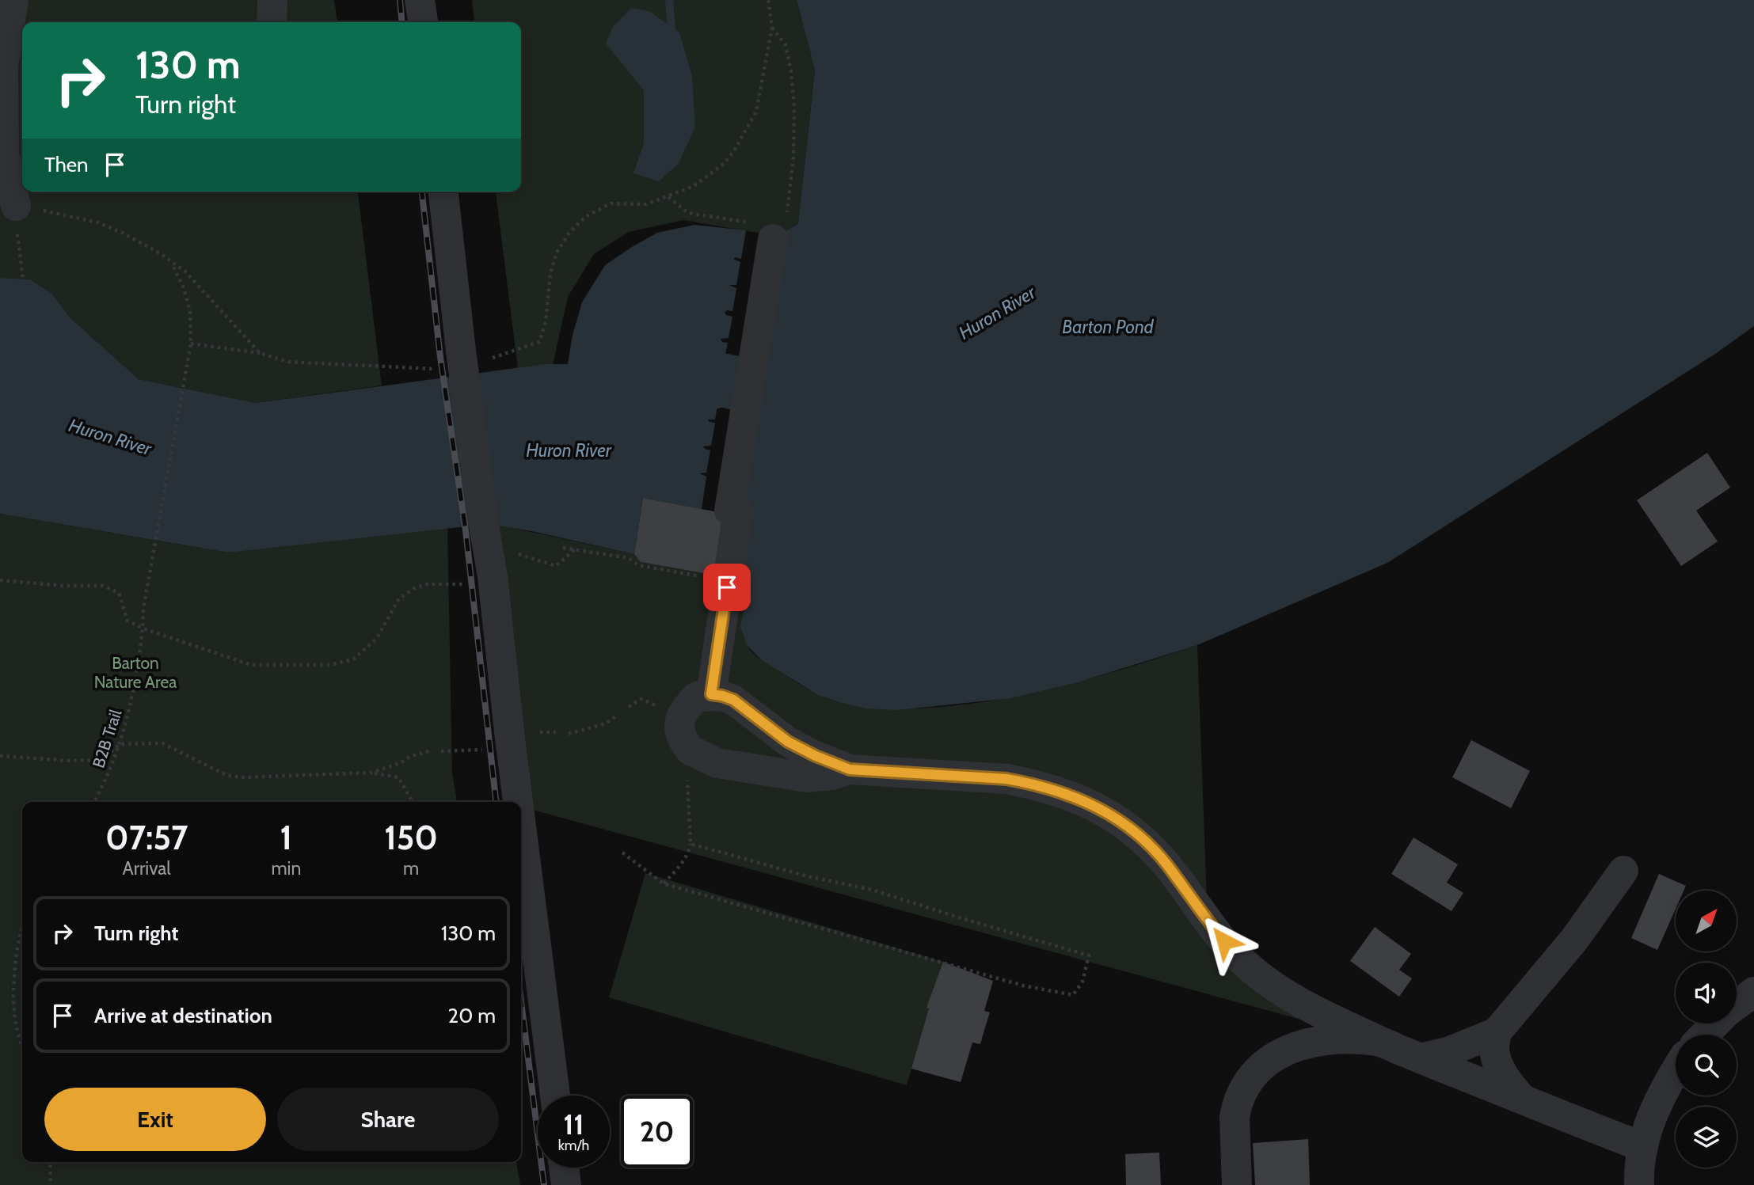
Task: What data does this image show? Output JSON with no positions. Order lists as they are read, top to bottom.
{
  "streets": {
    "path": ["B2B Trail"]
  },
  "water": ["Huron River", "Barton Pond"],
  "parks": ["Barton Nature Area"],
  "north": "top right",
  "page": {
    "turn": ["130 m", "Turn right"],
    "then": "Then",
    "eta": [
      "07:57",
      "Arrival",
      "1",
      "min",
      "150",
      "m"
    ],
    "list": [
      {
        "name": "Turn right",
        "value": "130 m"
      },
      {
        "name": "Arrive at destination",
        "value": "20 m"
      }
    ],
    "buttons": ["Exit", "Share"],
    "speed": "11 km/h",
    "limit": "20"
  }
}
